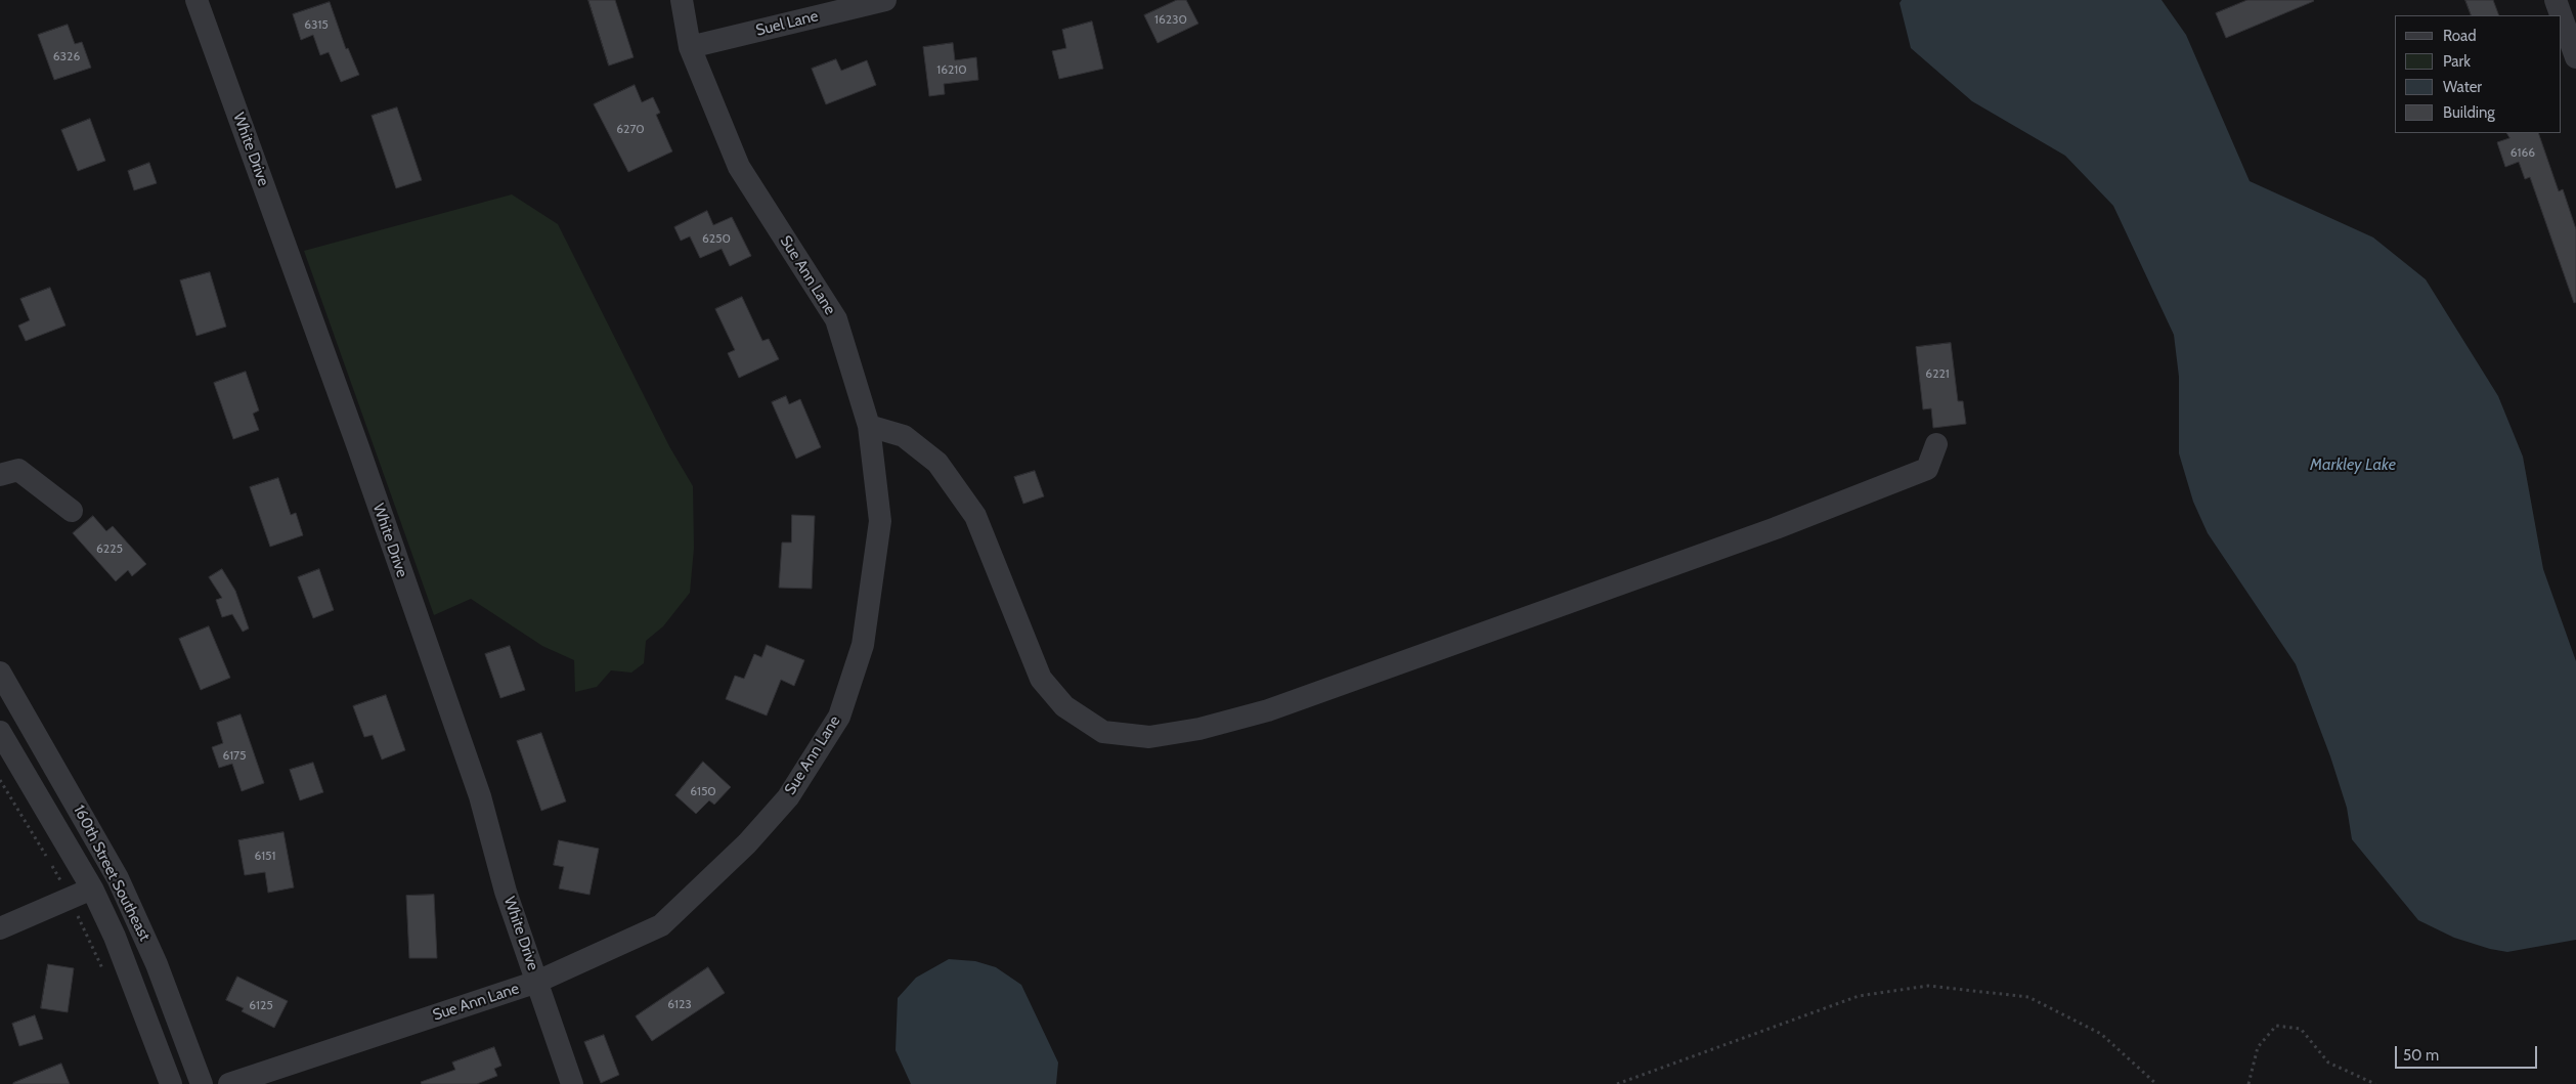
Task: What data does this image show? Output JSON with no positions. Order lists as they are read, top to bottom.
{
  "streets": {
    "street": [
      "Suel Lane",
      "White Drive",
      "Sue Ann Lane",
      "160th Street Southeast"
    ]
  },
  "crossings": [
    ["Suel Lane", "Sue Ann Lane"],
    ["White Drive", "Sue Ann Lane"]
  ],
  "water": ["Markley Lake"],
  "house_numbers": [
    "16230",
    "6315",
    "6326",
    "16210",
    "6270",
    "6166",
    "6250",
    "6221",
    "6225",
    "6175",
    "6150",
    "6151",
    "6123",
    "6125"
  ],
  "legend": [
    "Road",
    "Park",
    "Water",
    "Building"
  ],
  "scale_bar": "50 m"
}
